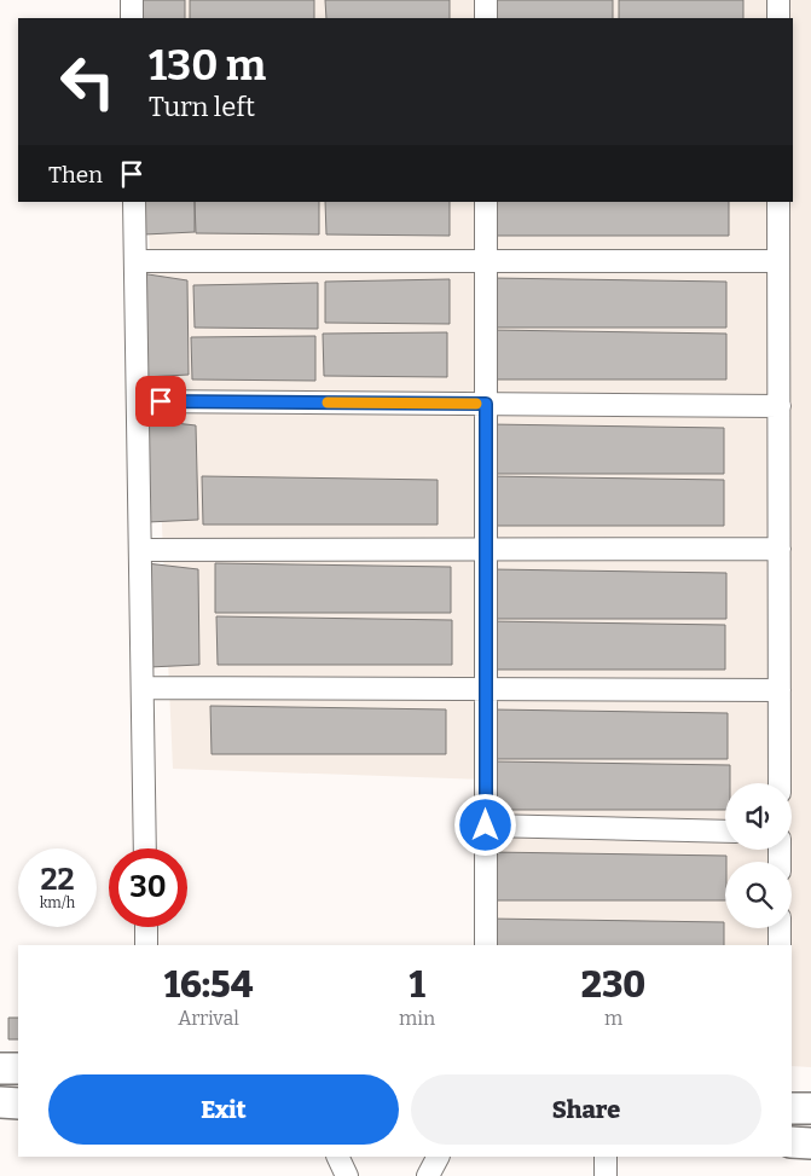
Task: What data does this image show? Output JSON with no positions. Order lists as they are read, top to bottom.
{
  "page": {
    "turn": ["130 m", "Turn left"],
    "then": "Then",
    "speed": "22 km/h",
    "limit": "30",
    "eta": [
      "16:54",
      "Arrival",
      "1",
      "min",
      "230",
      "m"
    ],
    "buttons": ["Exit", "Share"]
  }
}
